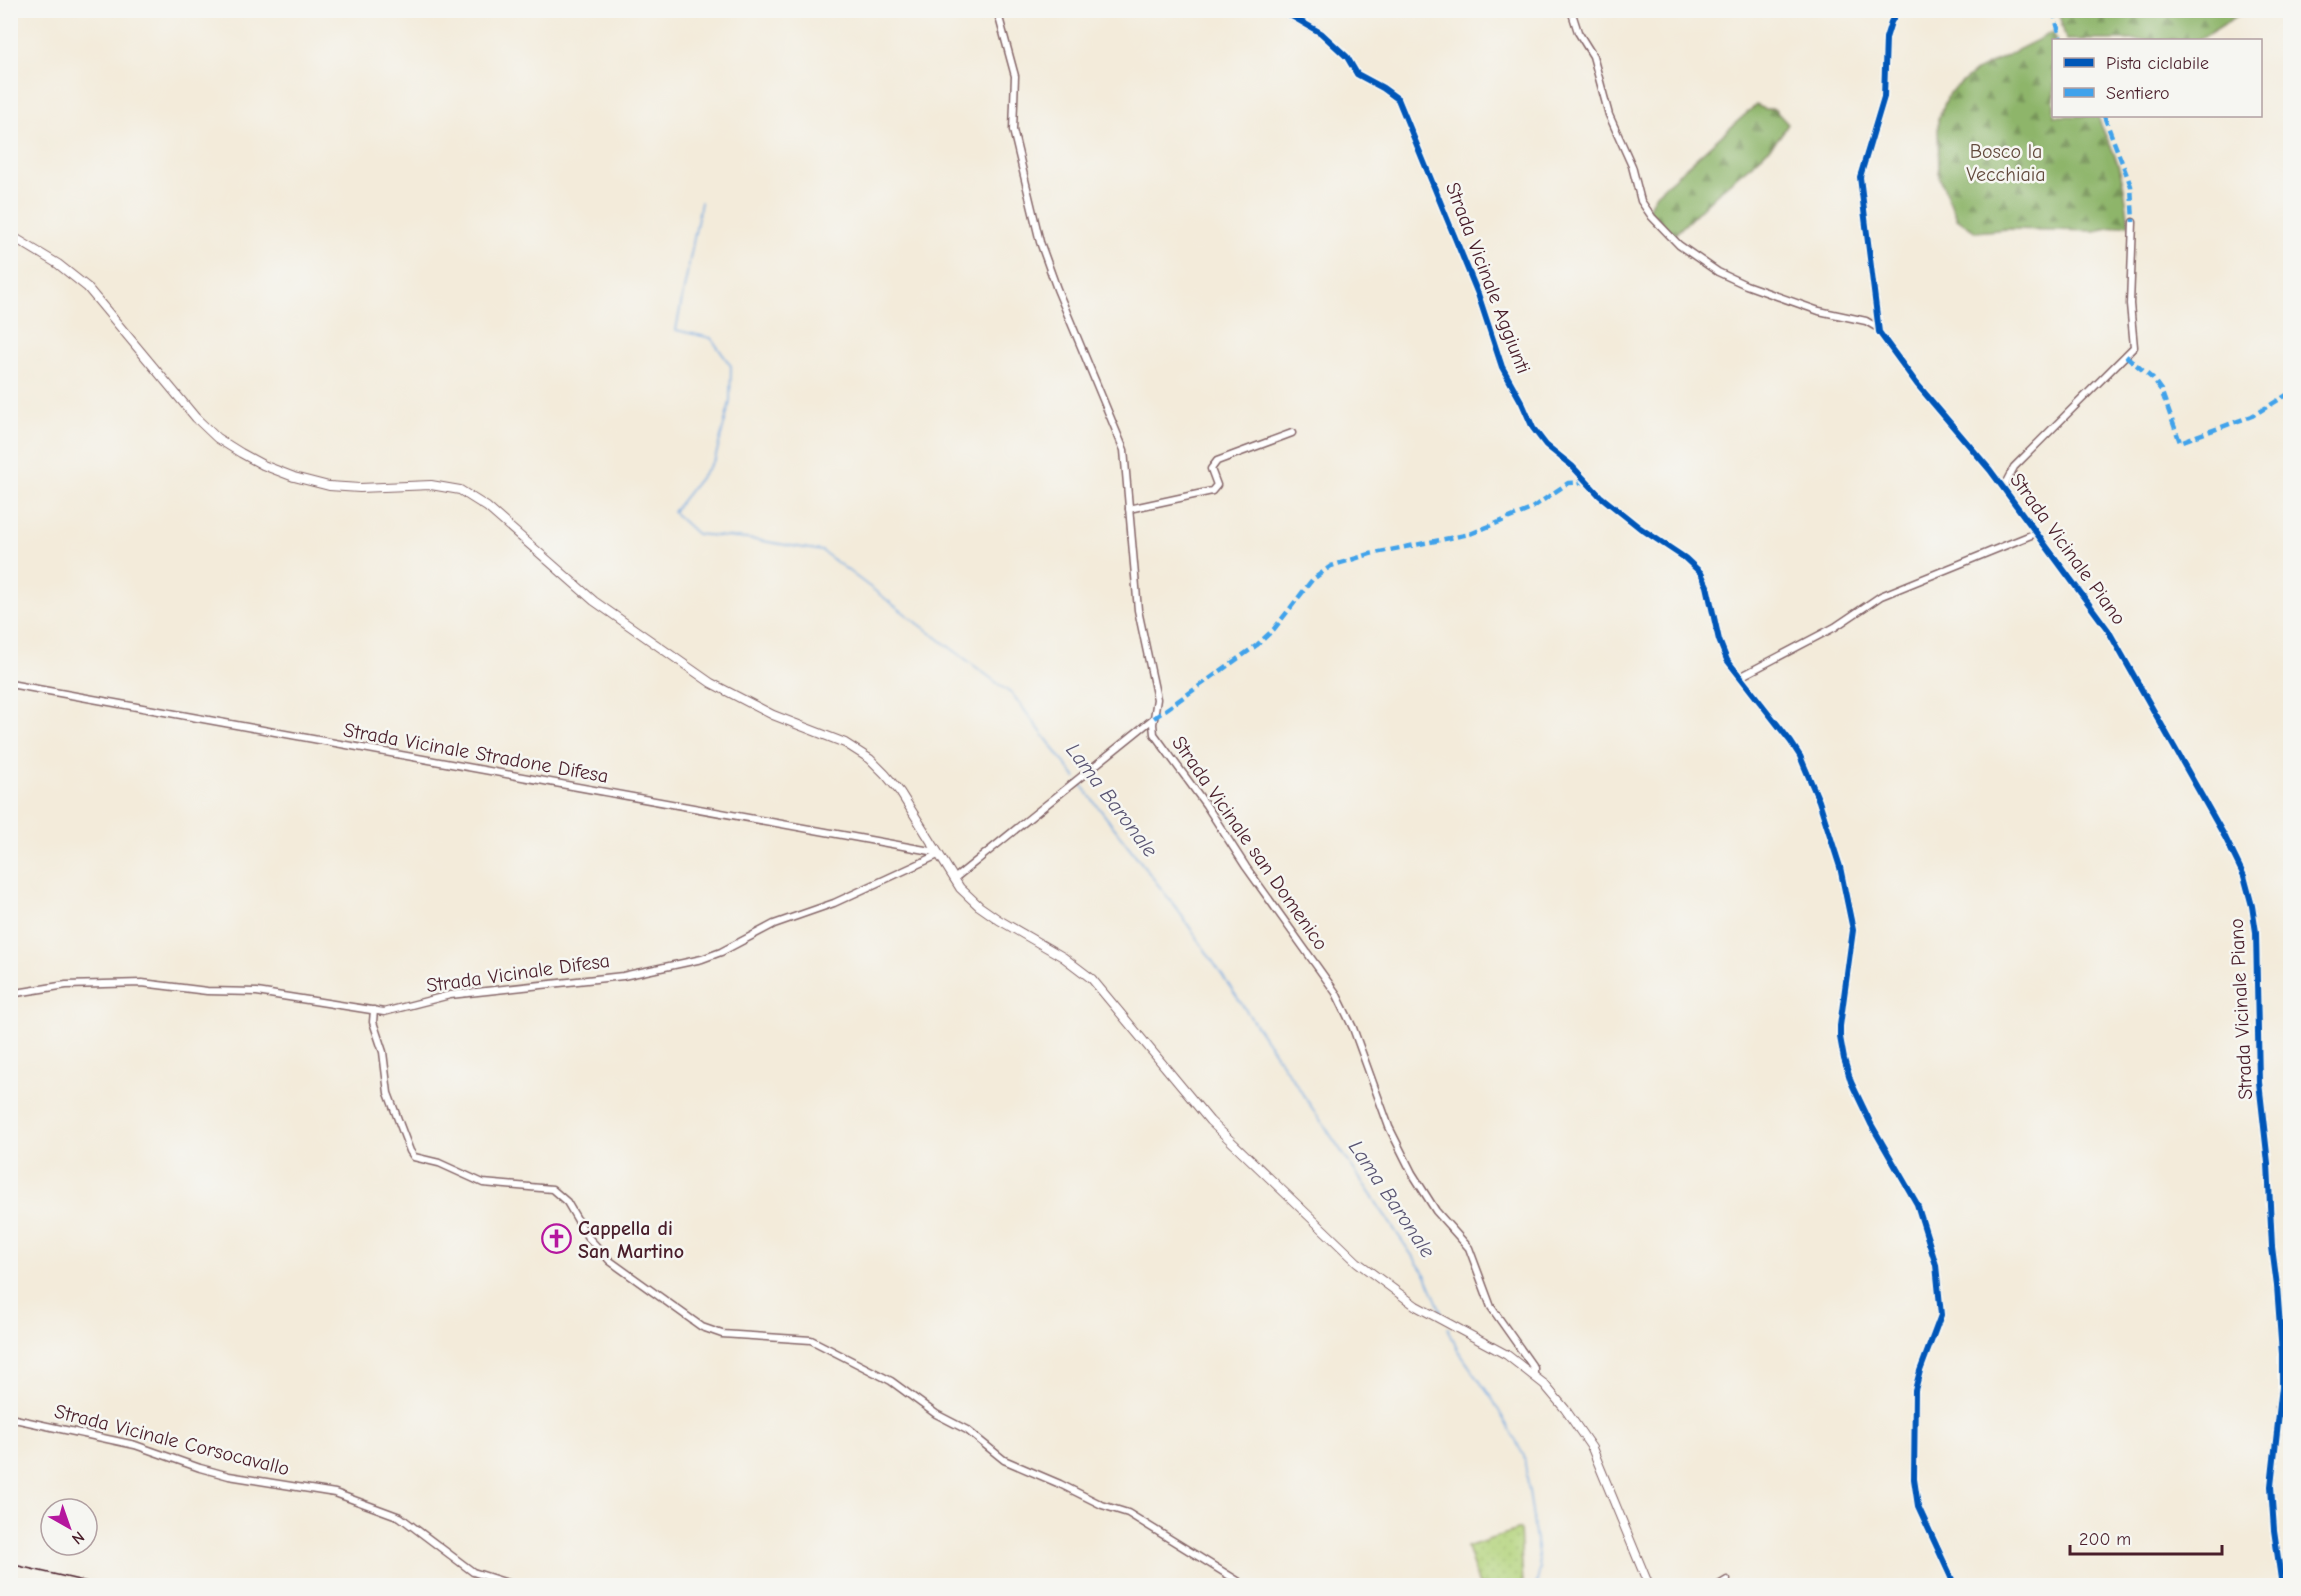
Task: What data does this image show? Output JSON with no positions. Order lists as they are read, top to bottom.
{
  "streets": {
    "street": [
      "Strada Vicinale Aggiunti",
      "Strada Vicinale Piano",
      "Strada Vicinale Stradone Difesa",
      "Strada Vicinale san Domenico",
      "Strada Vicinale Difesa",
      "Strada Vicinale Corsocavallo"
    ]
  },
  "crossings": [
    ["Strada Vicinale Stradone Difesa", "Strada Vicinale Difesa"]
  ],
  "water": ["Lama Baronale"],
  "parks": ["Bosco la Vecchiaia"],
  "places": {
    "church": ["Cappella di San Martino"]
  },
  "legend": ["Pista ciclabile", "Sentiero"],
  "scale_bar": "200 m",
  "north": "bottom right"
}
